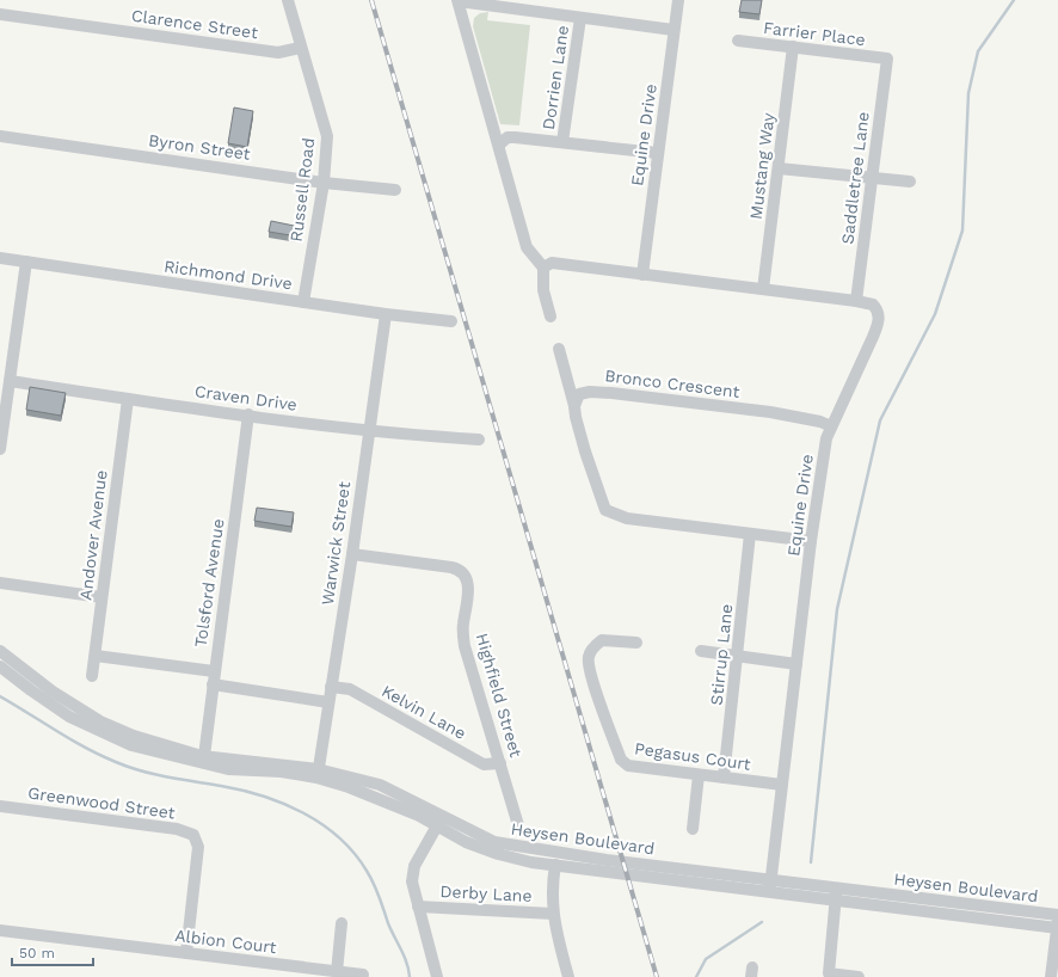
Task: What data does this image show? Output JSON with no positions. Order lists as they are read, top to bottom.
{
  "streets": {
    "street": [
      "Clarence Street",
      "Farrier Place",
      "Dorrien Lane",
      "Equine Drive",
      "Byron Street",
      "Mustang Way",
      "Saddletree Lane",
      "Russell Road",
      "Richmond Drive",
      "Bronco Crescent",
      "Craven Drive",
      "Andover Avenue",
      "Warwick Street",
      "Tolsford Avenue",
      "Stirrup Lane",
      "Highfield Street",
      "Kelvin Lane",
      "Pegasus Court",
      "Greenwood Street",
      "Heysen Boulevard",
      "Derby Lane",
      "Albion Court"
    ]
  },
  "crossings": [
    ["Clarence Street", "Russell Road"],
    ["Farrier Place", "Mustang Way"],
    ["Farrier Place", "Saddletree Lane"],
    ["Equine Drive", "Mustang Way"],
    ["Equine Drive", "Saddletree Lane"],
    ["Equine Drive", "Bronco Crescent"],
    ["Equine Drive", "Pegasus Court"],
    ["Equine Drive", "Heysen Boulevard"],
    ["Byron Street", "Russell Road"],
    ["Russell Road", "Richmond Drive"],
    ["Richmond Drive", "Warwick Street"],
    ["Craven Drive", "Andover Avenue"],
    ["Craven Drive", "Warwick Street"],
    ["Craven Drive", "Tolsford Avenue"],
    ["Warwick Street", "Highfield Street"],
    ["Warwick Street", "Kelvin Lane"],
    ["Warwick Street", "Heysen Boulevard"],
    ["Tolsford Avenue", "Heysen Boulevard"],
    ["Stirrup Lane", "Pegasus Court"],
    ["Highfield Street", "Kelvin Lane"],
    ["Greenwood Street", "Albion Court"]
  ],
  "scale_bar": "50 m"
}
